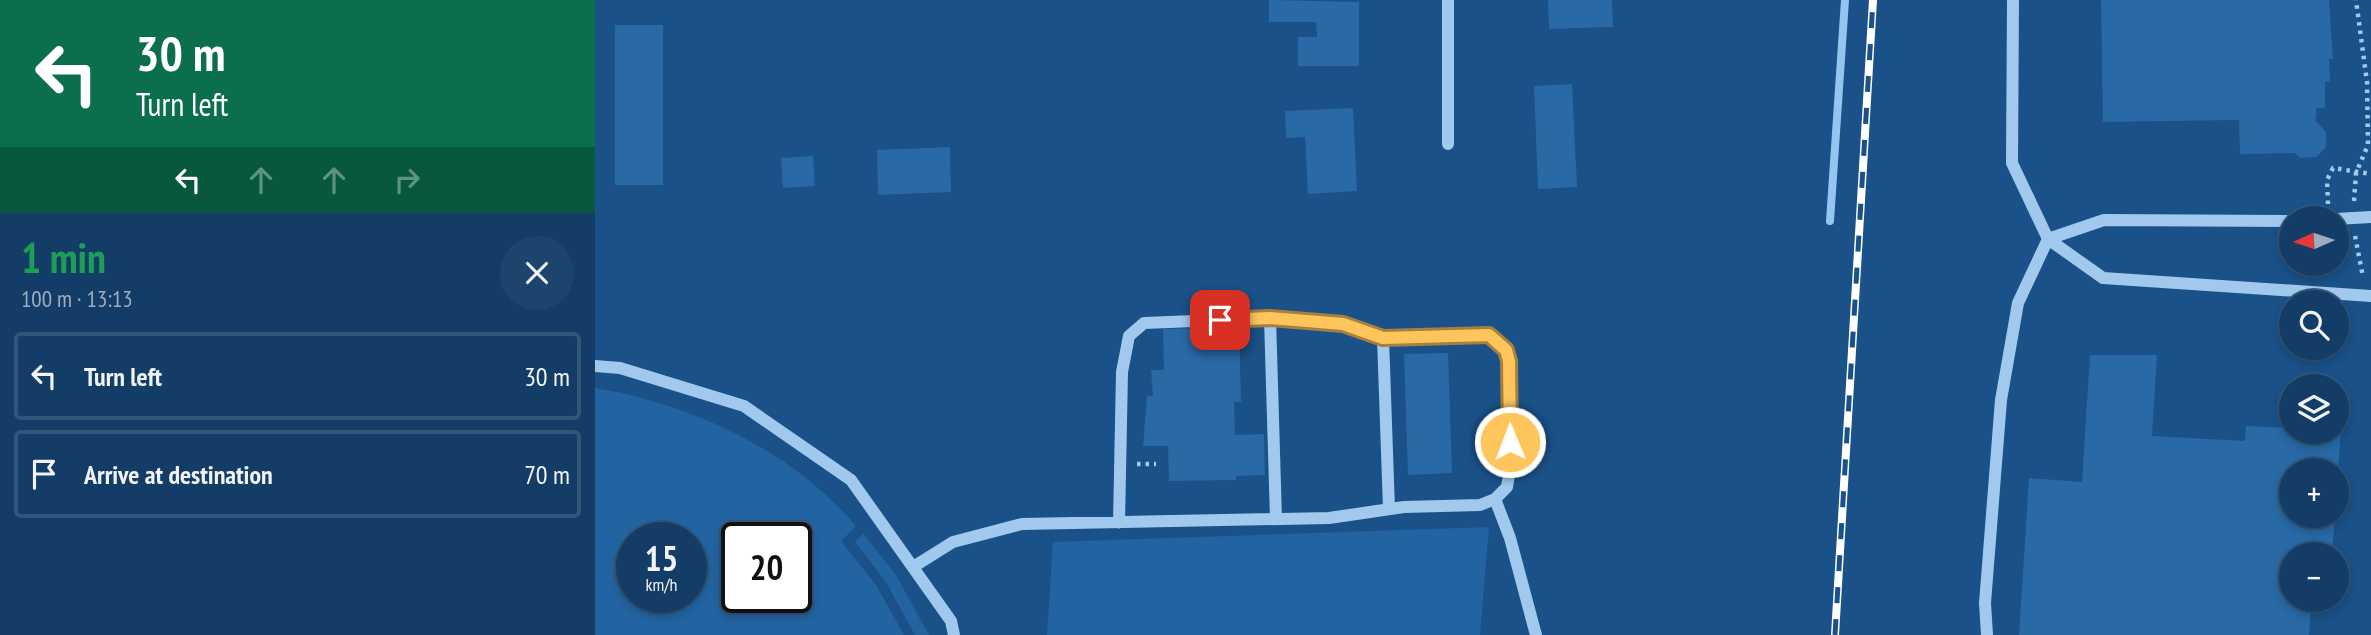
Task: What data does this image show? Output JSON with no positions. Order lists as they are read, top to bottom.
{
  "north": "left",
  "page": {
    "turn": ["30 m", "Turn left"],
    "map_buttons": ["+", "−"],
    "heading": ["1 min", "100 m · 13:13"],
    "list": [
      {
        "name": "Turn left",
        "value": "30 m"
      },
      {
        "name": "Arrive at destination",
        "value": "70 m"
      }
    ],
    "speed": "15 km/h",
    "limit": "20"
  }
}
